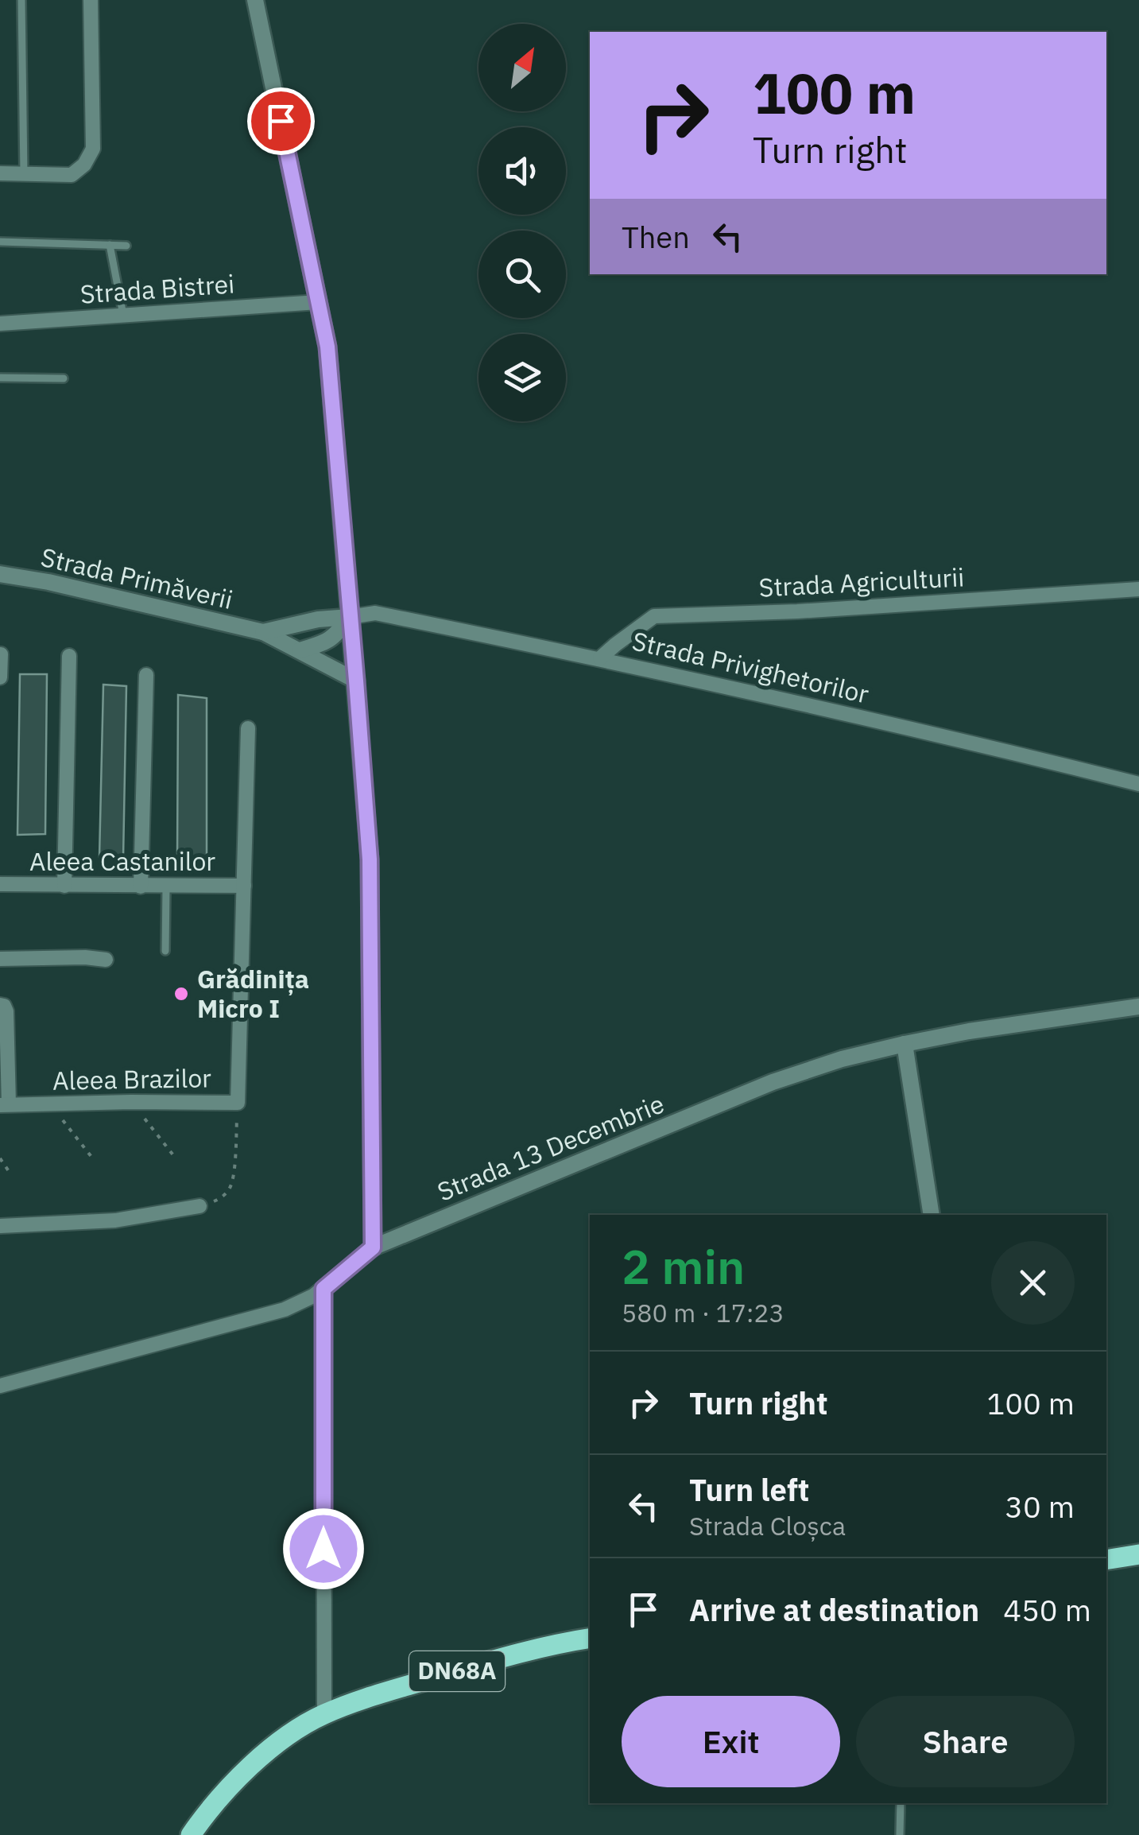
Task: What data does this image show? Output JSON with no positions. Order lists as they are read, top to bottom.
{
  "streets": {
    "main road": ["DN68A"],
    "street": [
      "Strada Bistrei",
      "Strada Primăverii",
      "Strada Agriculturii",
      "Strada Privighetorilor",
      "Aleea Castanilor",
      "Aleea Brazilor",
      "Strada 13 Decembrie"
    ]
  },
  "crossings": [
    ["Strada Primăverii", "Strada Privighetorilor"],
    ["Strada Agriculturii", "Strada Privighetorilor"]
  ],
  "places": ["Grădinița Micro I"],
  "north": "top right",
  "page": {
    "turn": ["100 m", "Turn right"],
    "then": "Then",
    "heading": ["2 min", "580 m · 17:23"],
    "list": [
      {
        "name": "Turn right",
        "value": "100 m"
      },
      {
        "name": "Turn left",
        "note": "Strada Cloșca",
        "value": "30 m"
      },
      {
        "name": "Arrive at destination",
        "value": "450 m"
      }
    ],
    "buttons": ["Exit", "Share"]
  }
}
